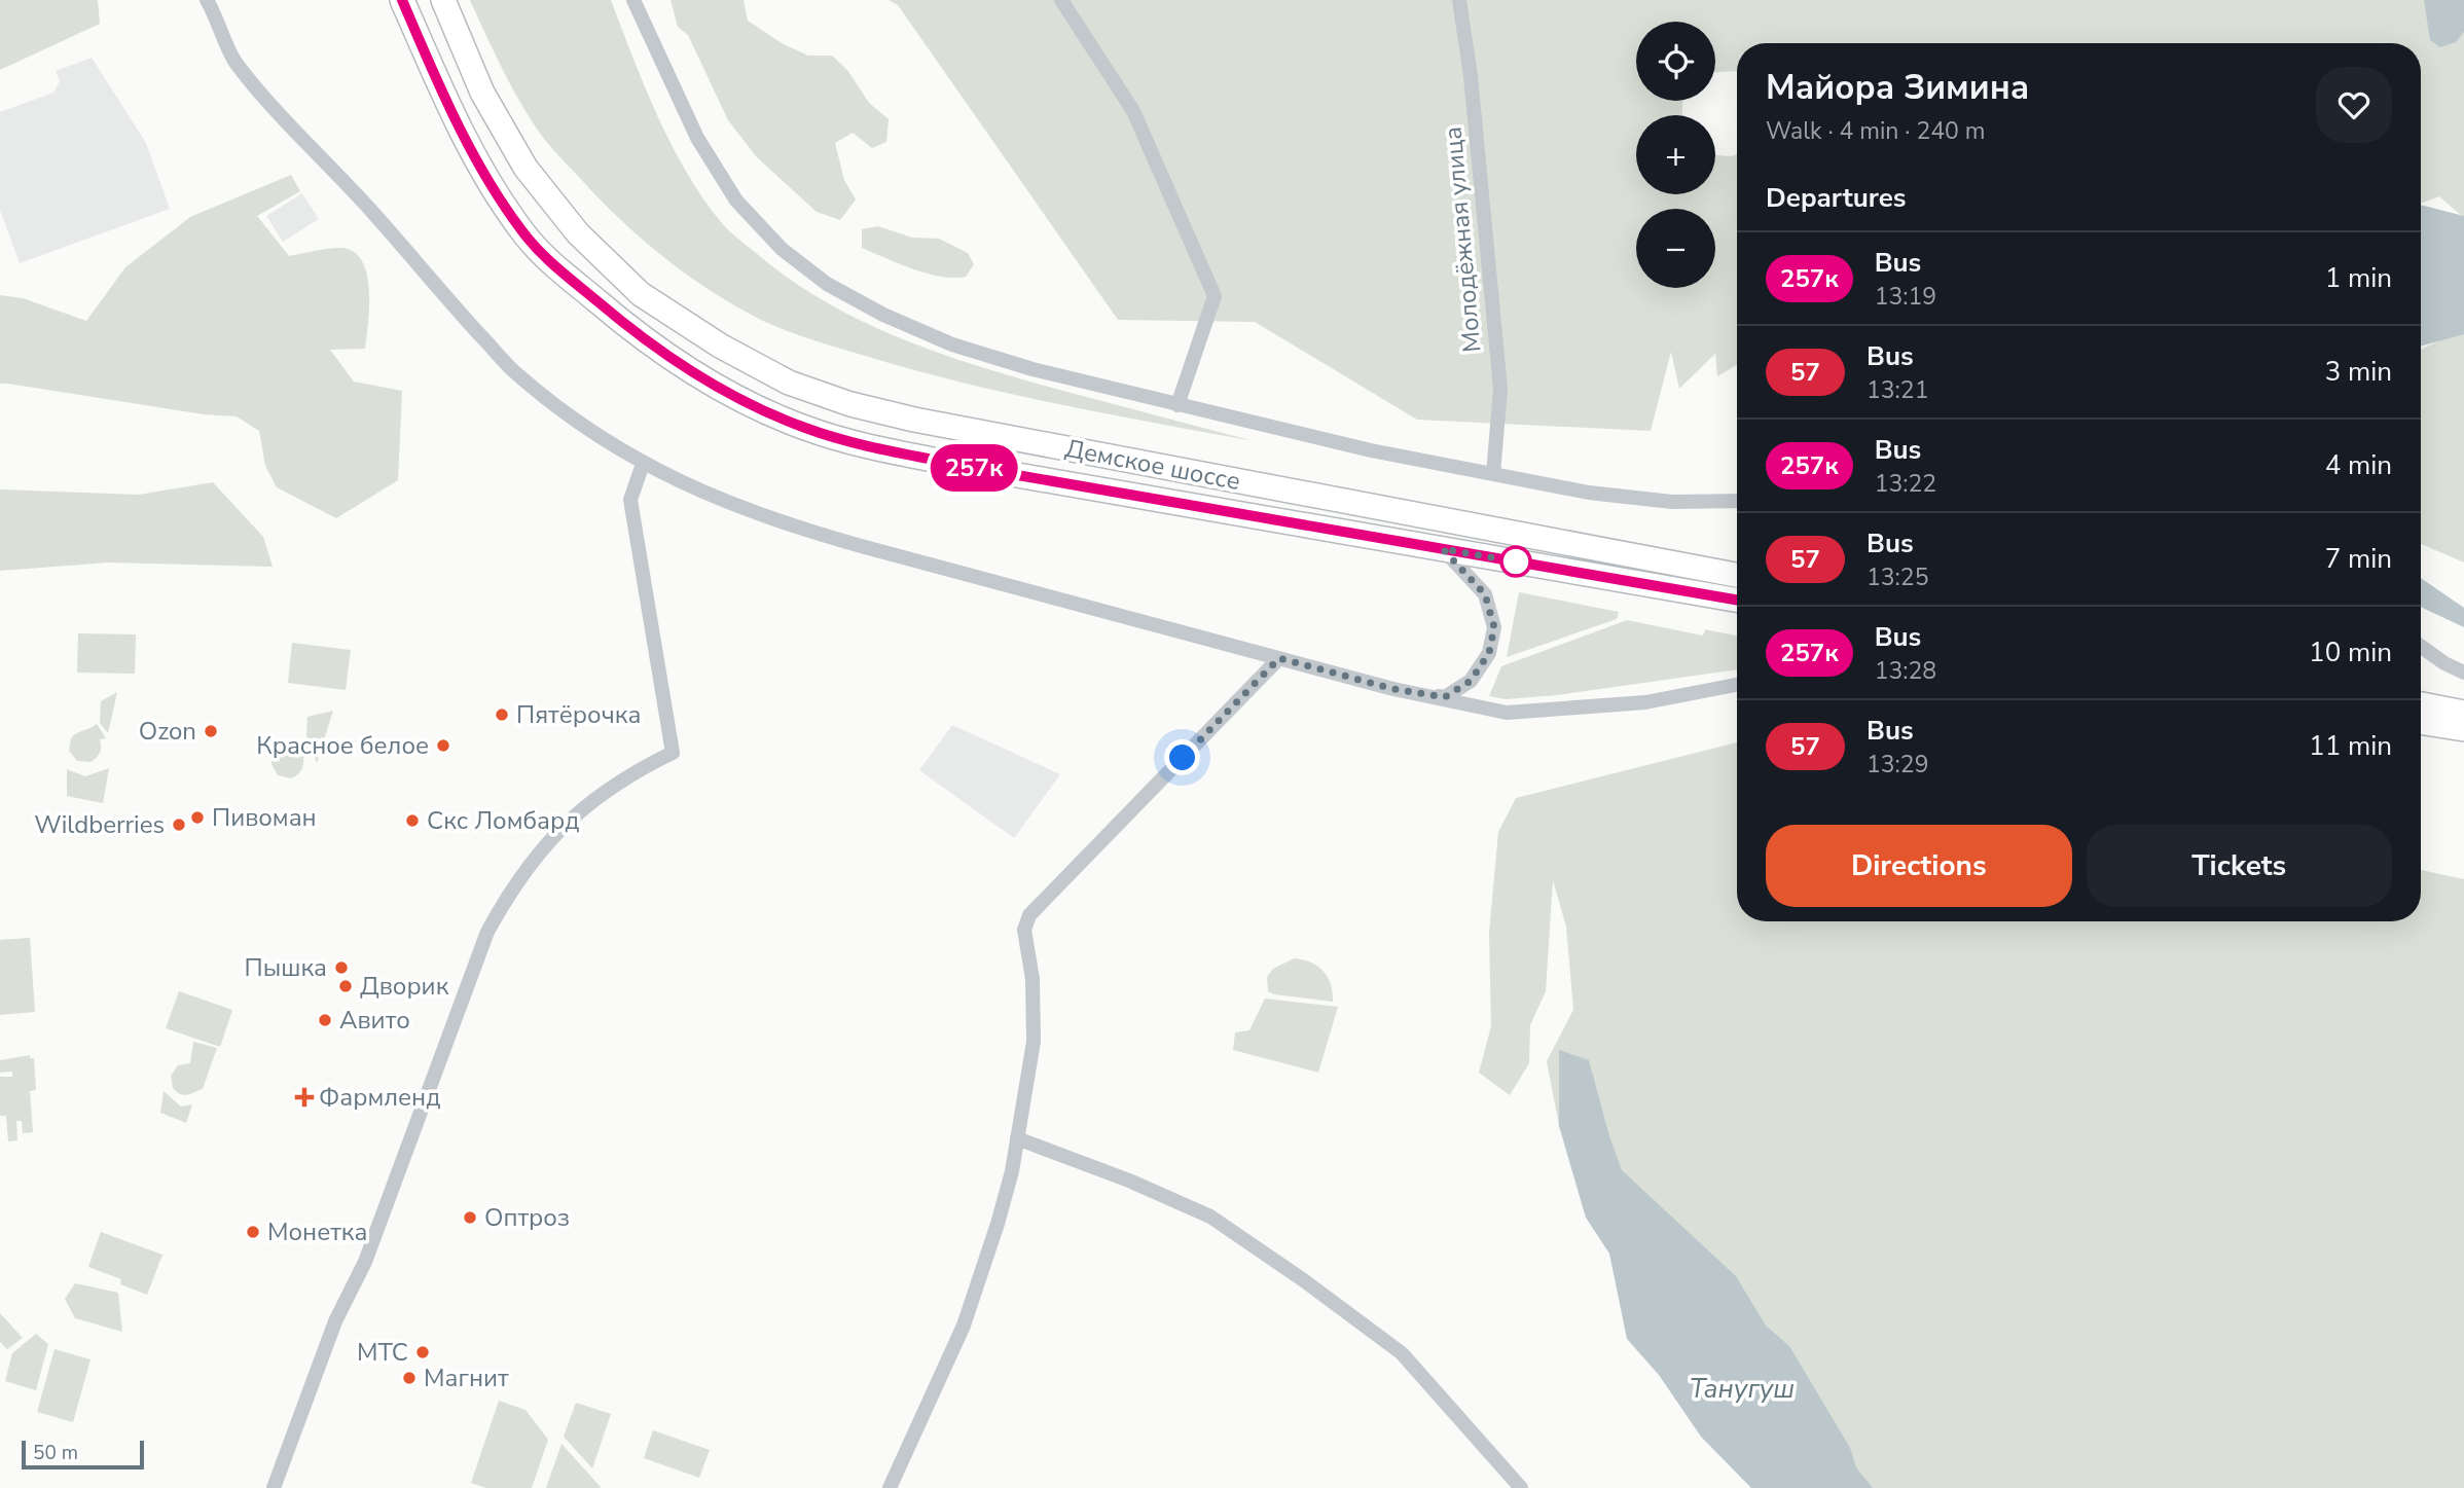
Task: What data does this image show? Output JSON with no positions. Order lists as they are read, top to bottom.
{
  "streets": {
    "main road": ["Демское шоссе"],
    "street": ["Молодёжная улица"]
  },
  "water": ["Танугуш"],
  "places": {
    "other": [
      "Пятёрочка",
      "Ozon",
      "Красное белое",
      "Пивоман",
      "Скс Ломбард",
      "Wildberries",
      "Пышка",
      "Дворик",
      "Авито",
      "Оптроз",
      "Монетка",
      "МТС",
      "Магнит"
    ],
    "health": ["Фармленд"]
  },
  "lines": ["bus line 257к"],
  "scale_bar": "50 m",
  "page": {
    "on_map": "257к",
    "map_buttons": ["+", "−"],
    "heading": [
      ["Майора Зимина", "Walk · 4 min · 240 m"],
      "Departures"
    ],
    "list": [
      {
        "mark": "257к",
        "name": "Bus",
        "note": "13:19",
        "value": "1 min"
      },
      {
        "mark": "57",
        "name": "Bus",
        "note": "13:21",
        "value": "3 min"
      },
      {
        "mark": "257к",
        "name": "Bus",
        "note": "13:22",
        "value": "4 min"
      },
      {
        "mark": "57",
        "name": "Bus",
        "note": "13:25",
        "value": "7 min"
      },
      {
        "mark": "257к",
        "name": "Bus",
        "note": "13:28",
        "value": "10 min"
      },
      {
        "mark": "57",
        "name": "Bus",
        "note": "13:29",
        "value": "11 min"
      }
    ],
    "buttons": ["Directions", "Tickets"],
    "scale": "50 m"
  }
}
